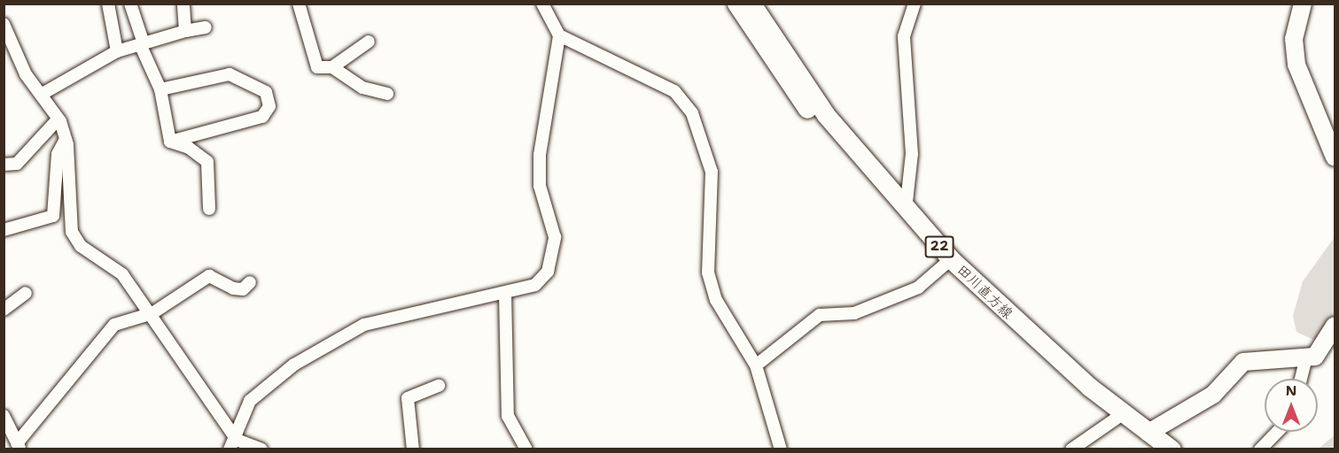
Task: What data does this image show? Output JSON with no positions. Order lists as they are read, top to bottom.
{
  "streets": {
    "main road": ["22", "田川直方線"]
  },
  "north": "top"
}
